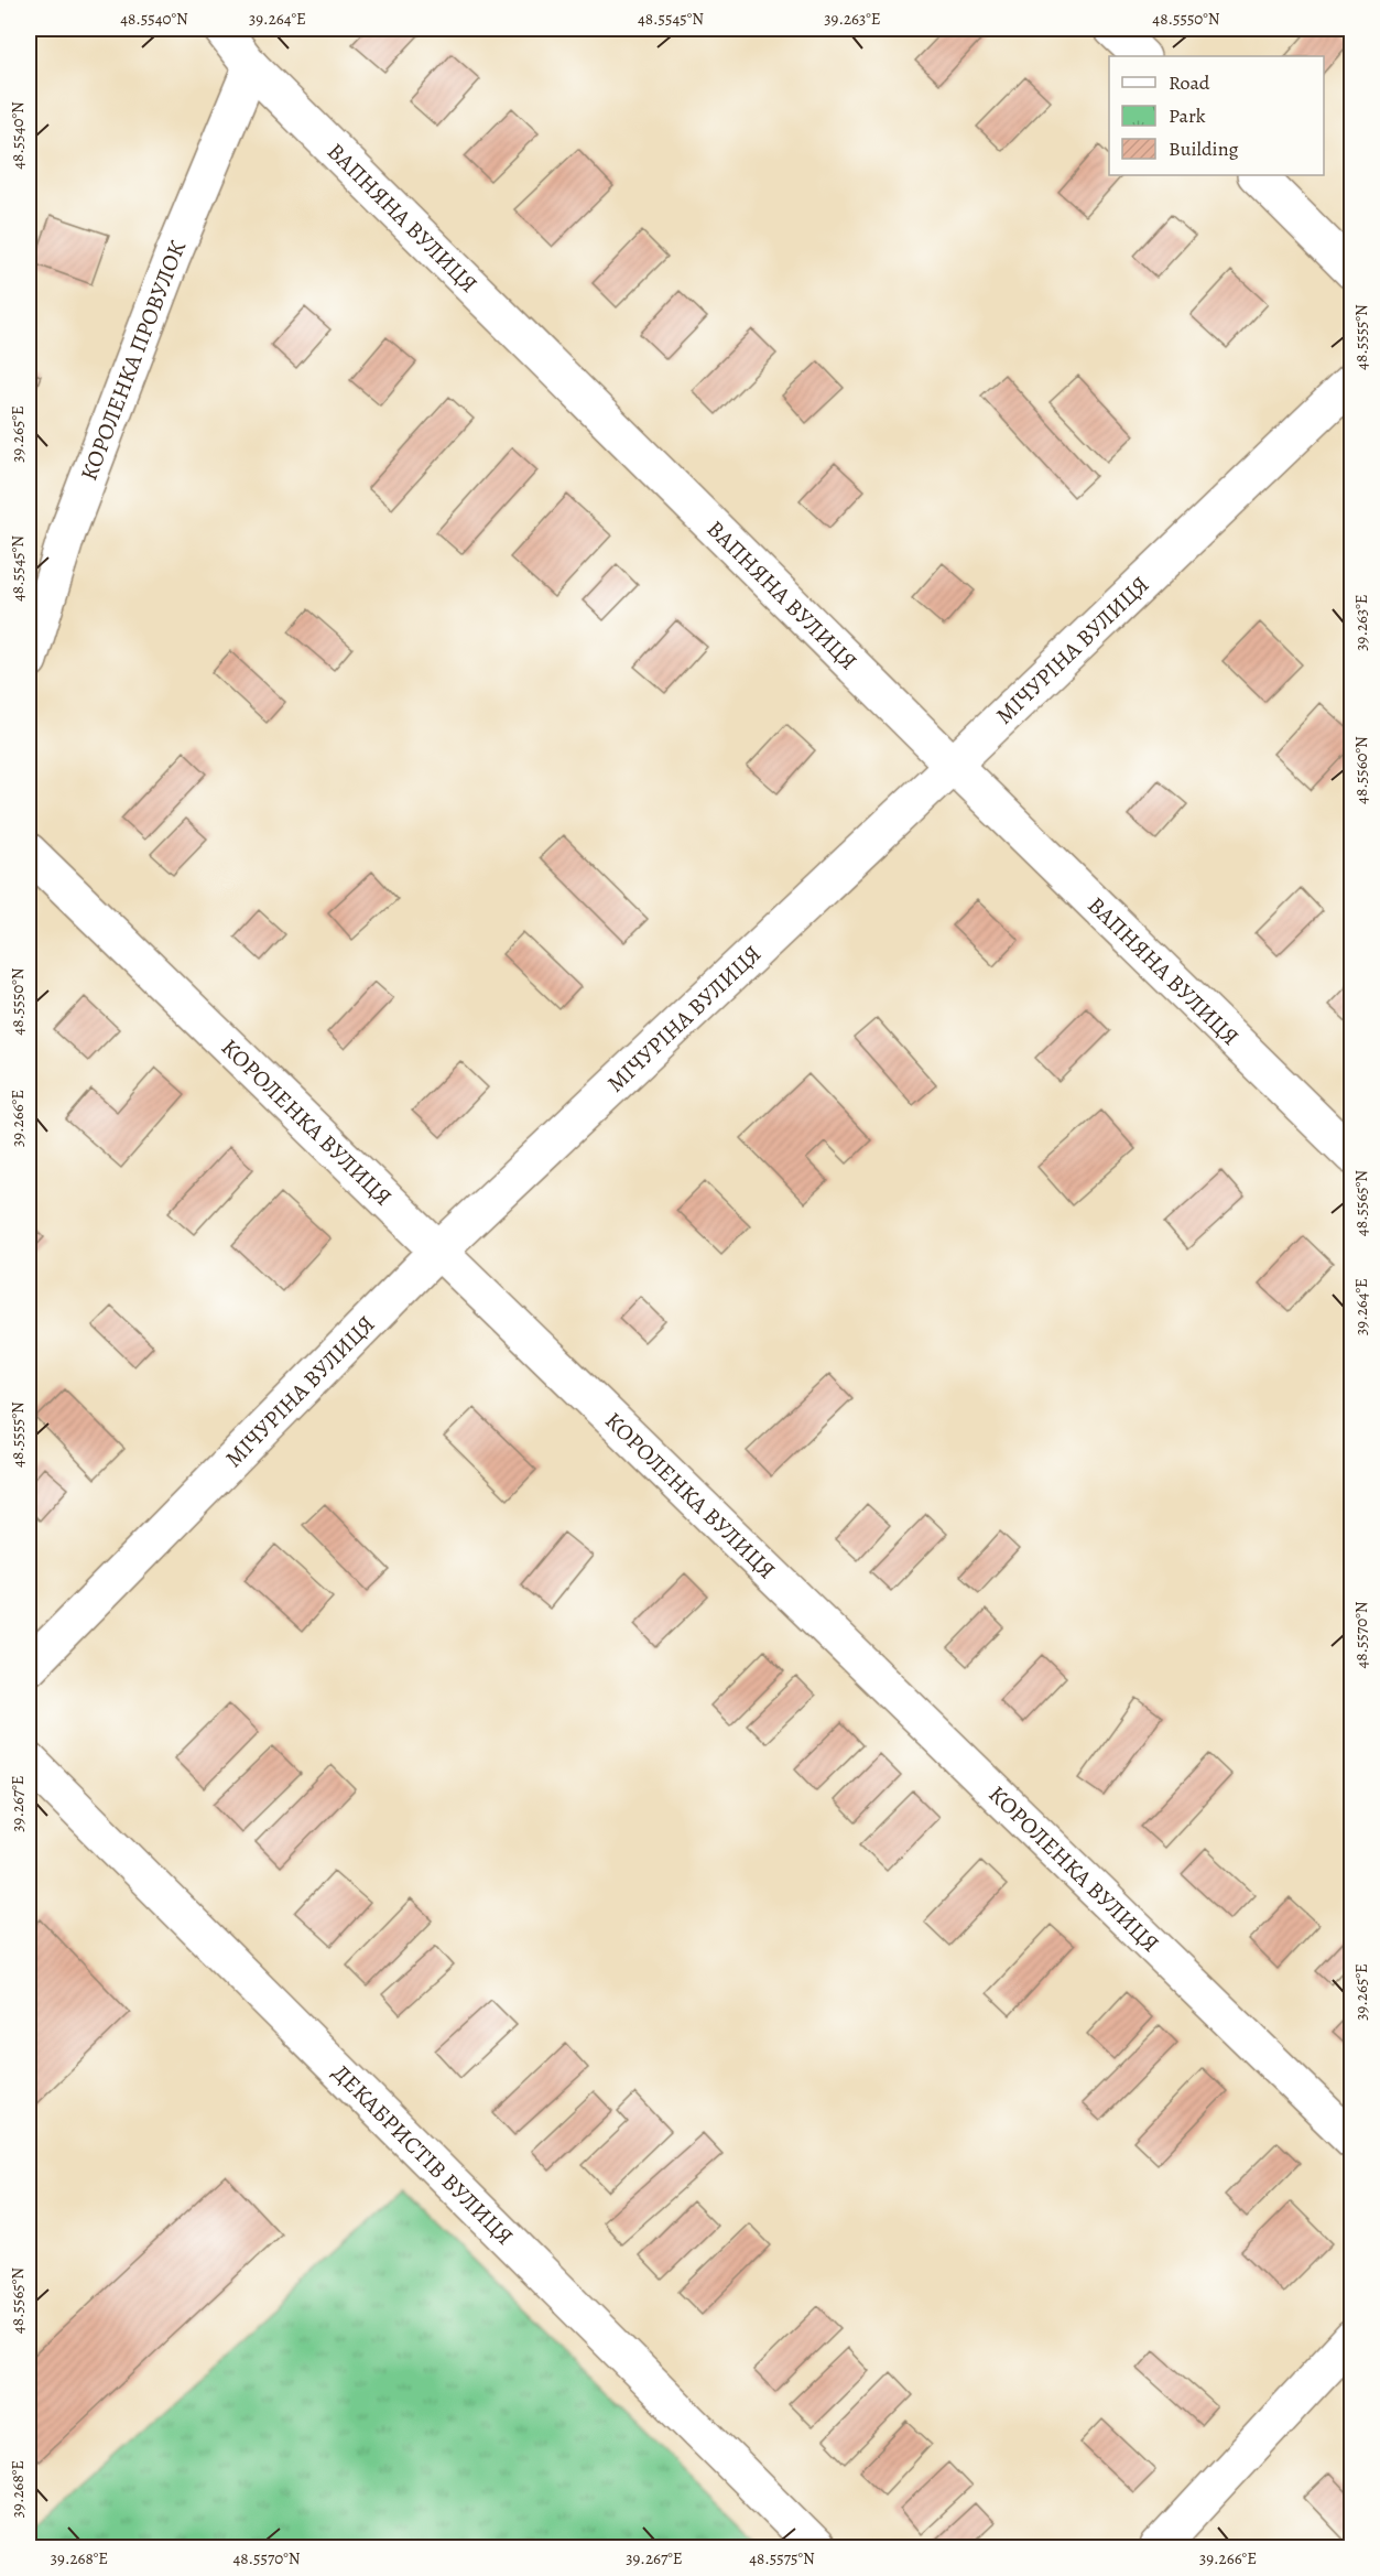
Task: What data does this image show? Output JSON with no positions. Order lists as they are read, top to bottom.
{
  "streets": {
    "street": [
      "ВАПНЯНА ВУЛИЦЯ",
      "КОРОЛЕНКА ПРОВУЛОК",
      "МІЧУРІНА ВУЛИЦЯ",
      "КОРОЛЕНКА ВУЛИЦЯ",
      "ДЕКАБРИСТІВ ВУЛИЦЯ"
    ]
  },
  "crossings": [
    ["ВАПНЯНА ВУЛИЦЯ", "КОРОЛЕНКА ПРОВУЛОК"],
    ["ВАПНЯНА ВУЛИЦЯ", "МІЧУРІНА ВУЛИЦЯ"],
    ["МІЧУРІНА ВУЛИЦЯ", "КОРОЛЕНКА ВУЛИЦЯ"]
  ],
  "legend": ["Road", "Park", "Building"],
  "coordinates": [
    "48.5540°N",
    "39.264°E",
    "48.5545°N",
    "39.263°E",
    "48.5550°N",
    "48.5555°N",
    "39.265°E",
    "48.5560°N",
    "39.266°E",
    "48.5565°N",
    "48.5570°N",
    "39.267°E",
    "39.268°E",
    "48.5575°N"
  ]
}
